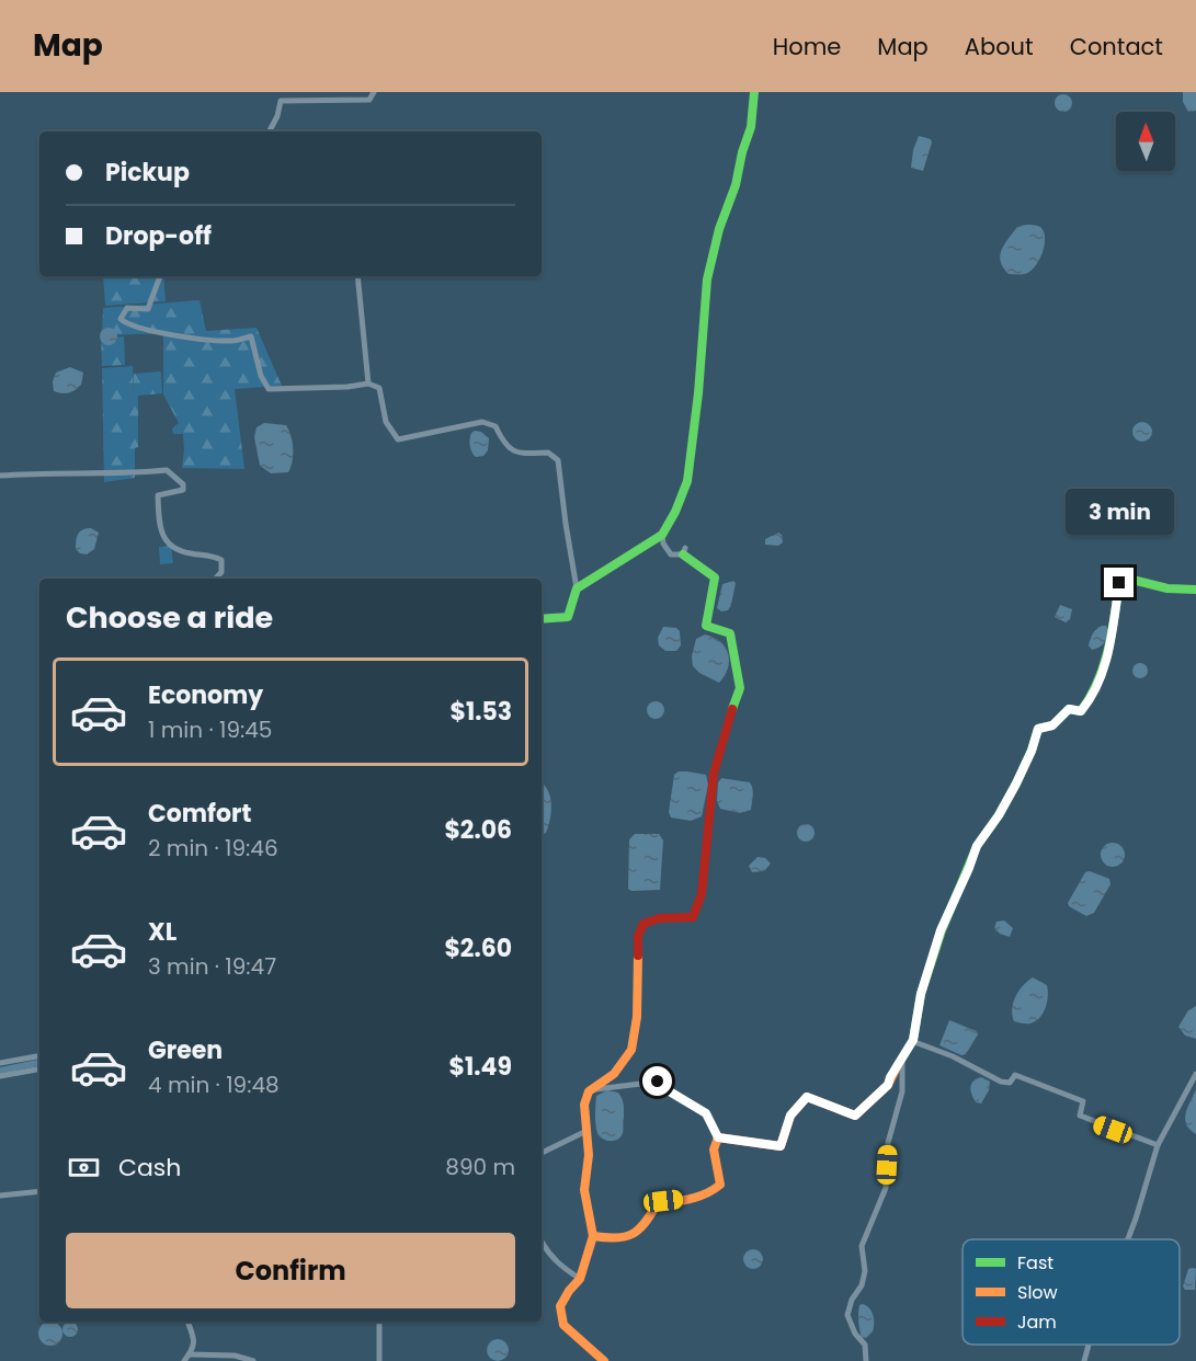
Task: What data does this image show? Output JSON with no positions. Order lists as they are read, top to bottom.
{
  "legend": ["Fast", "Slow", "Jam"],
  "north": "top",
  "page": {
    "header": "Map",
    "nav": [
      "Home",
      "Map",
      "About",
      "Contact"
    ],
    "banner": ["Pickup", "Drop-off"],
    "bubble": "3 min",
    "heading": "Choose a ride",
    "list": [
      {
        "name": "Economy",
        "note": "1 min · 19:45",
        "value": "$1.53"
      },
      {
        "name": "Comfort",
        "note": "2 min · 19:46",
        "value": "$2.06"
      },
      {
        "name": "XL",
        "note": "3 min · 19:47",
        "value": "$2.60"
      },
      {
        "name": "Green",
        "note": "4 min · 19:48",
        "value": "$1.49"
      }
    ],
    "pay": ["Cash", "890 m"],
    "buttons": "Confirm"
  }
}
